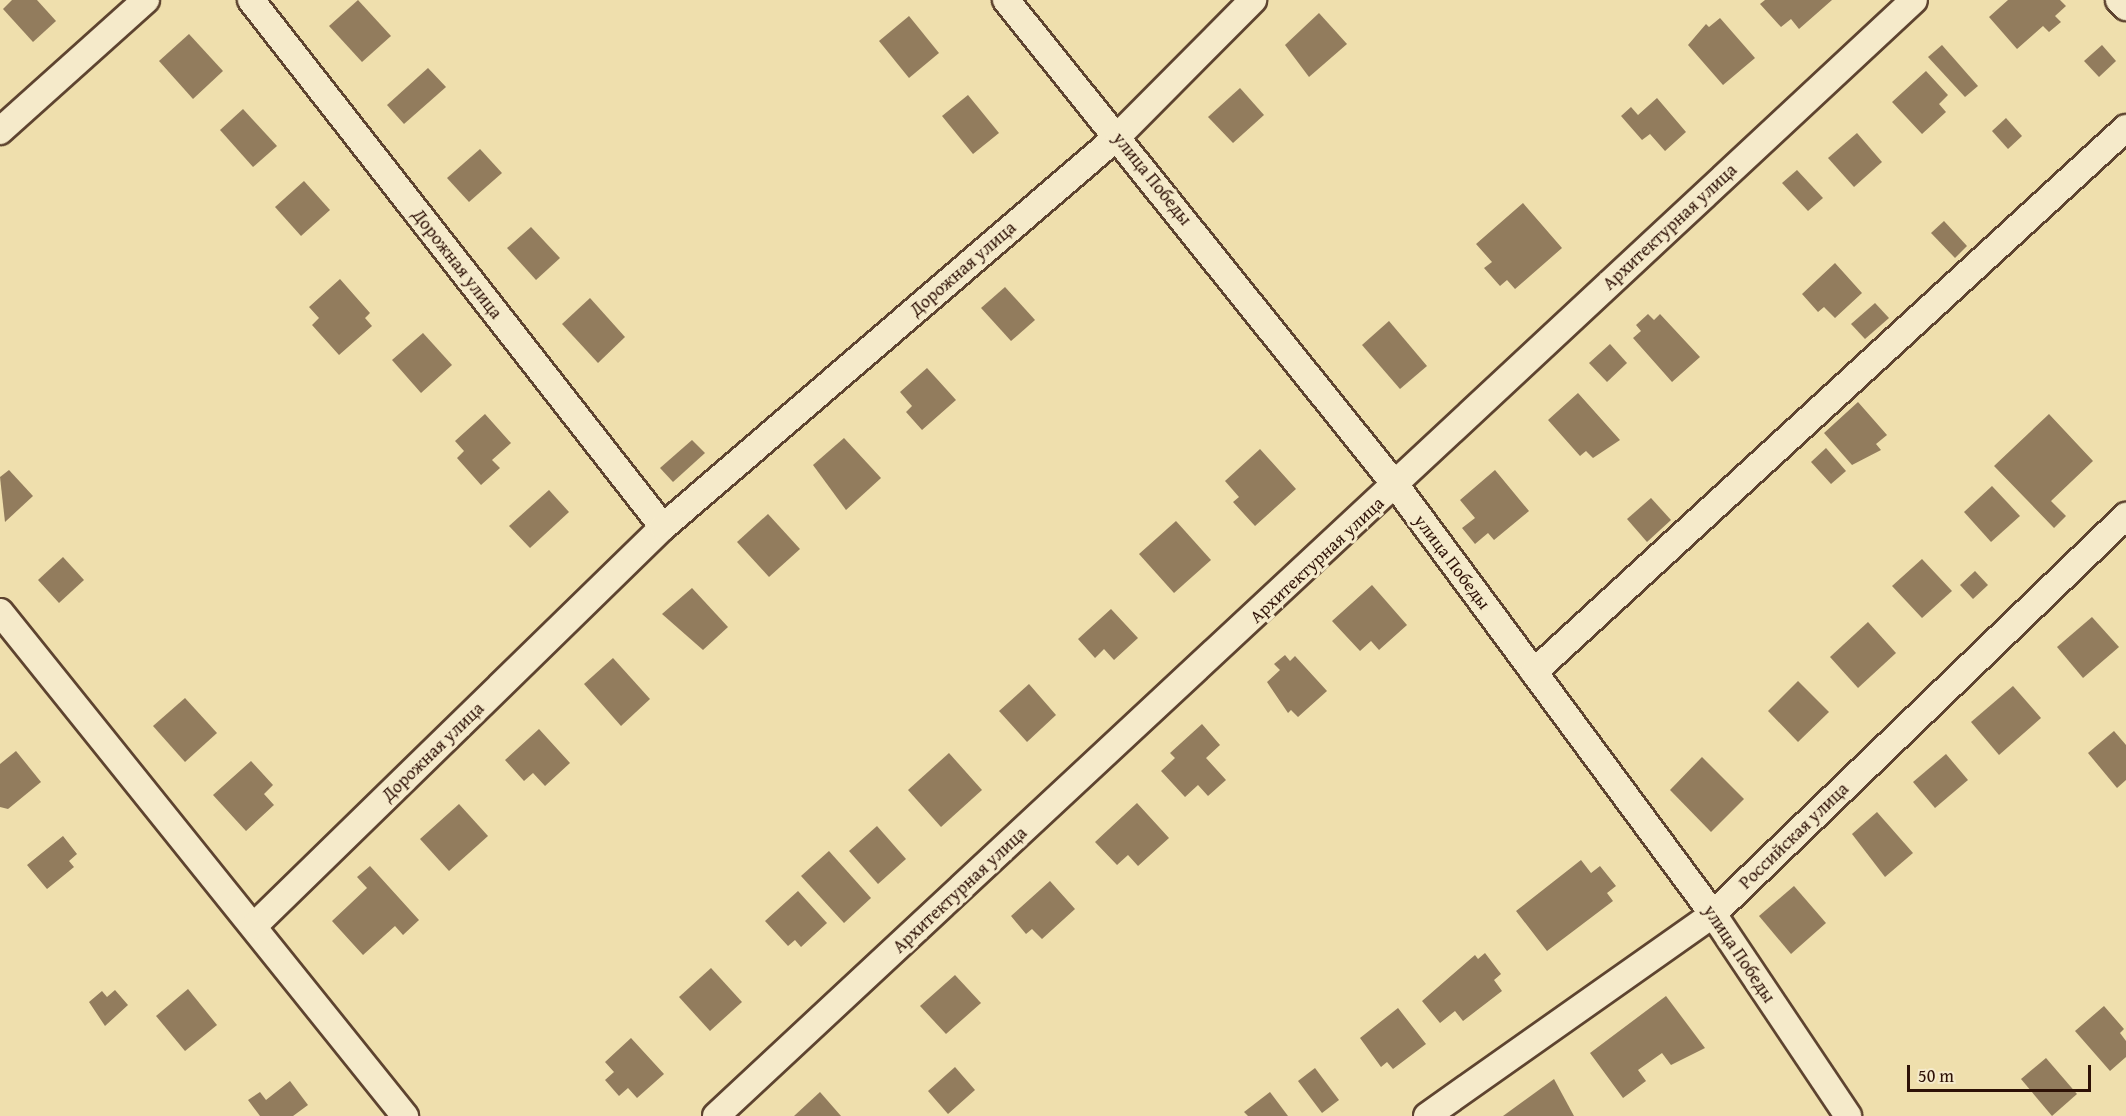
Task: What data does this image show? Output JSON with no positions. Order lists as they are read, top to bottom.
{
  "streets": {
    "street": [
      "улица Победы",
      "Архитектурная улица",
      "Дорожная улица",
      "Российская улица"
    ]
  },
  "crossings": [
    ["улица Победы", "Архитектурная улица"],
    ["улица Победы", "Дорожная улица"],
    ["улица Победы", "Российская улица"]
  ],
  "scale_bar": "50 m"
}
